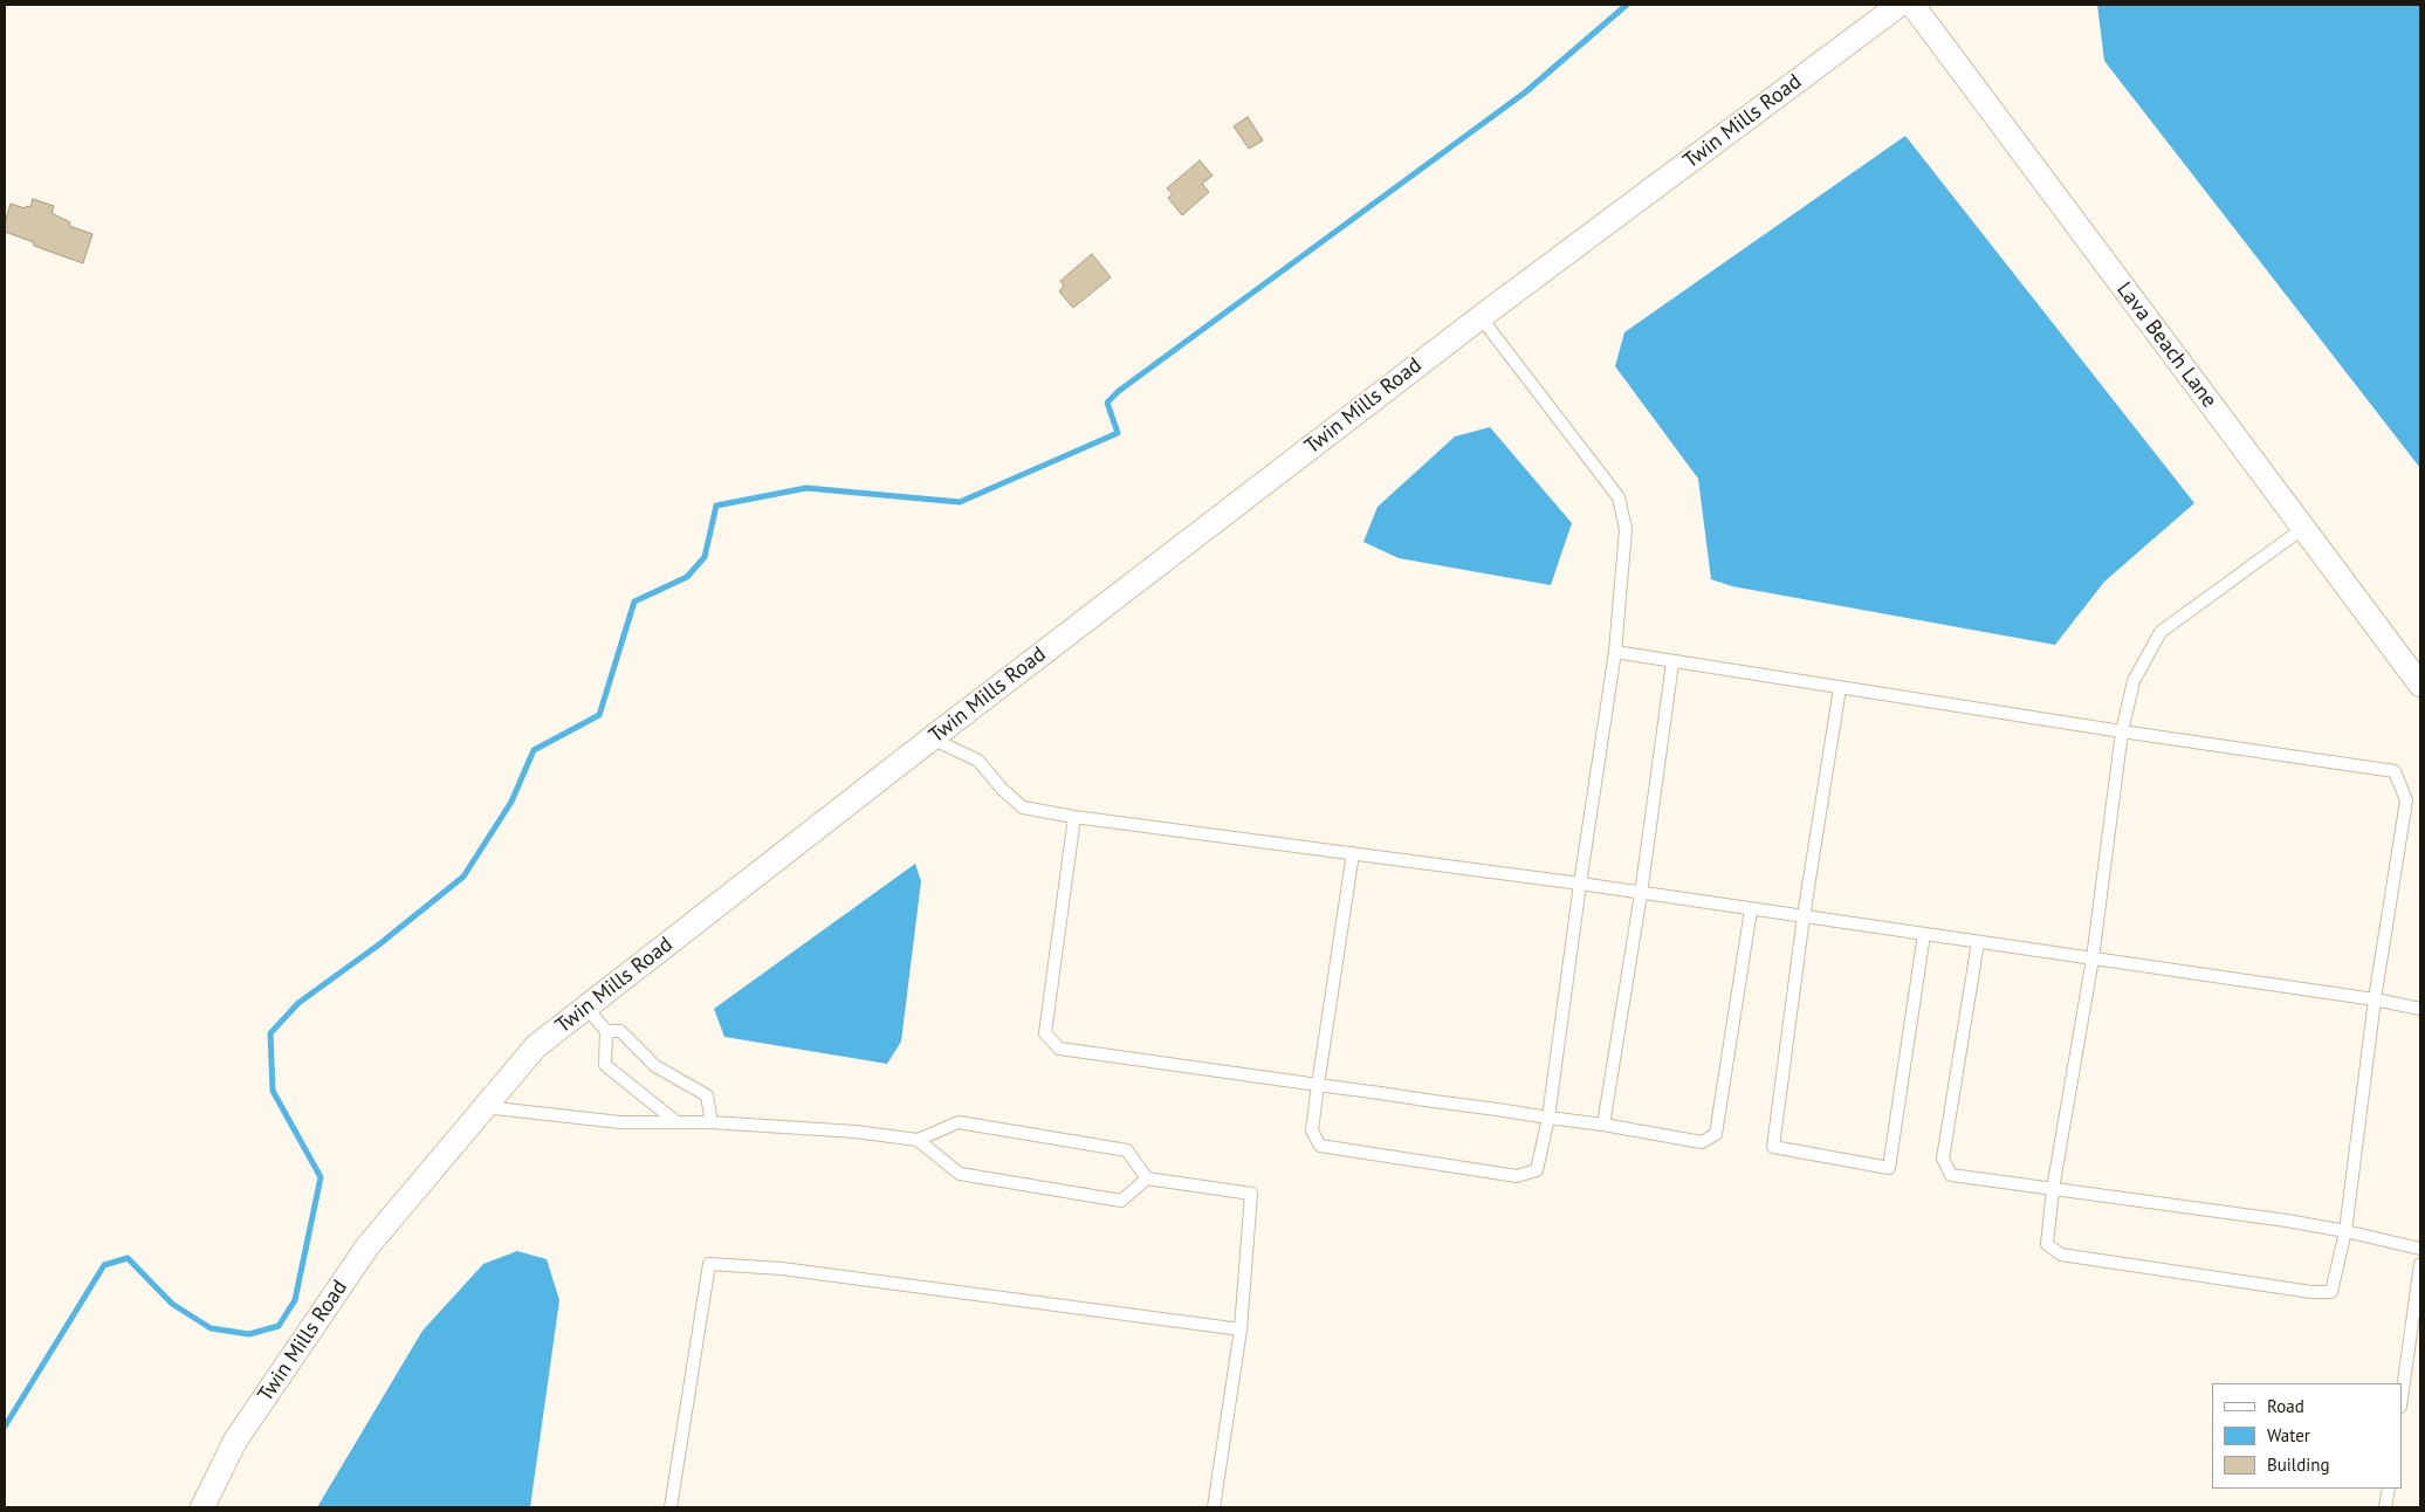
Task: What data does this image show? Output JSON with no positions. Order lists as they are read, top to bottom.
{
  "streets": {
    "street": ["Twin Mills Road", "Lava Beach Lane"]
  },
  "legend": ["Road", "Water", "Building"]
}
